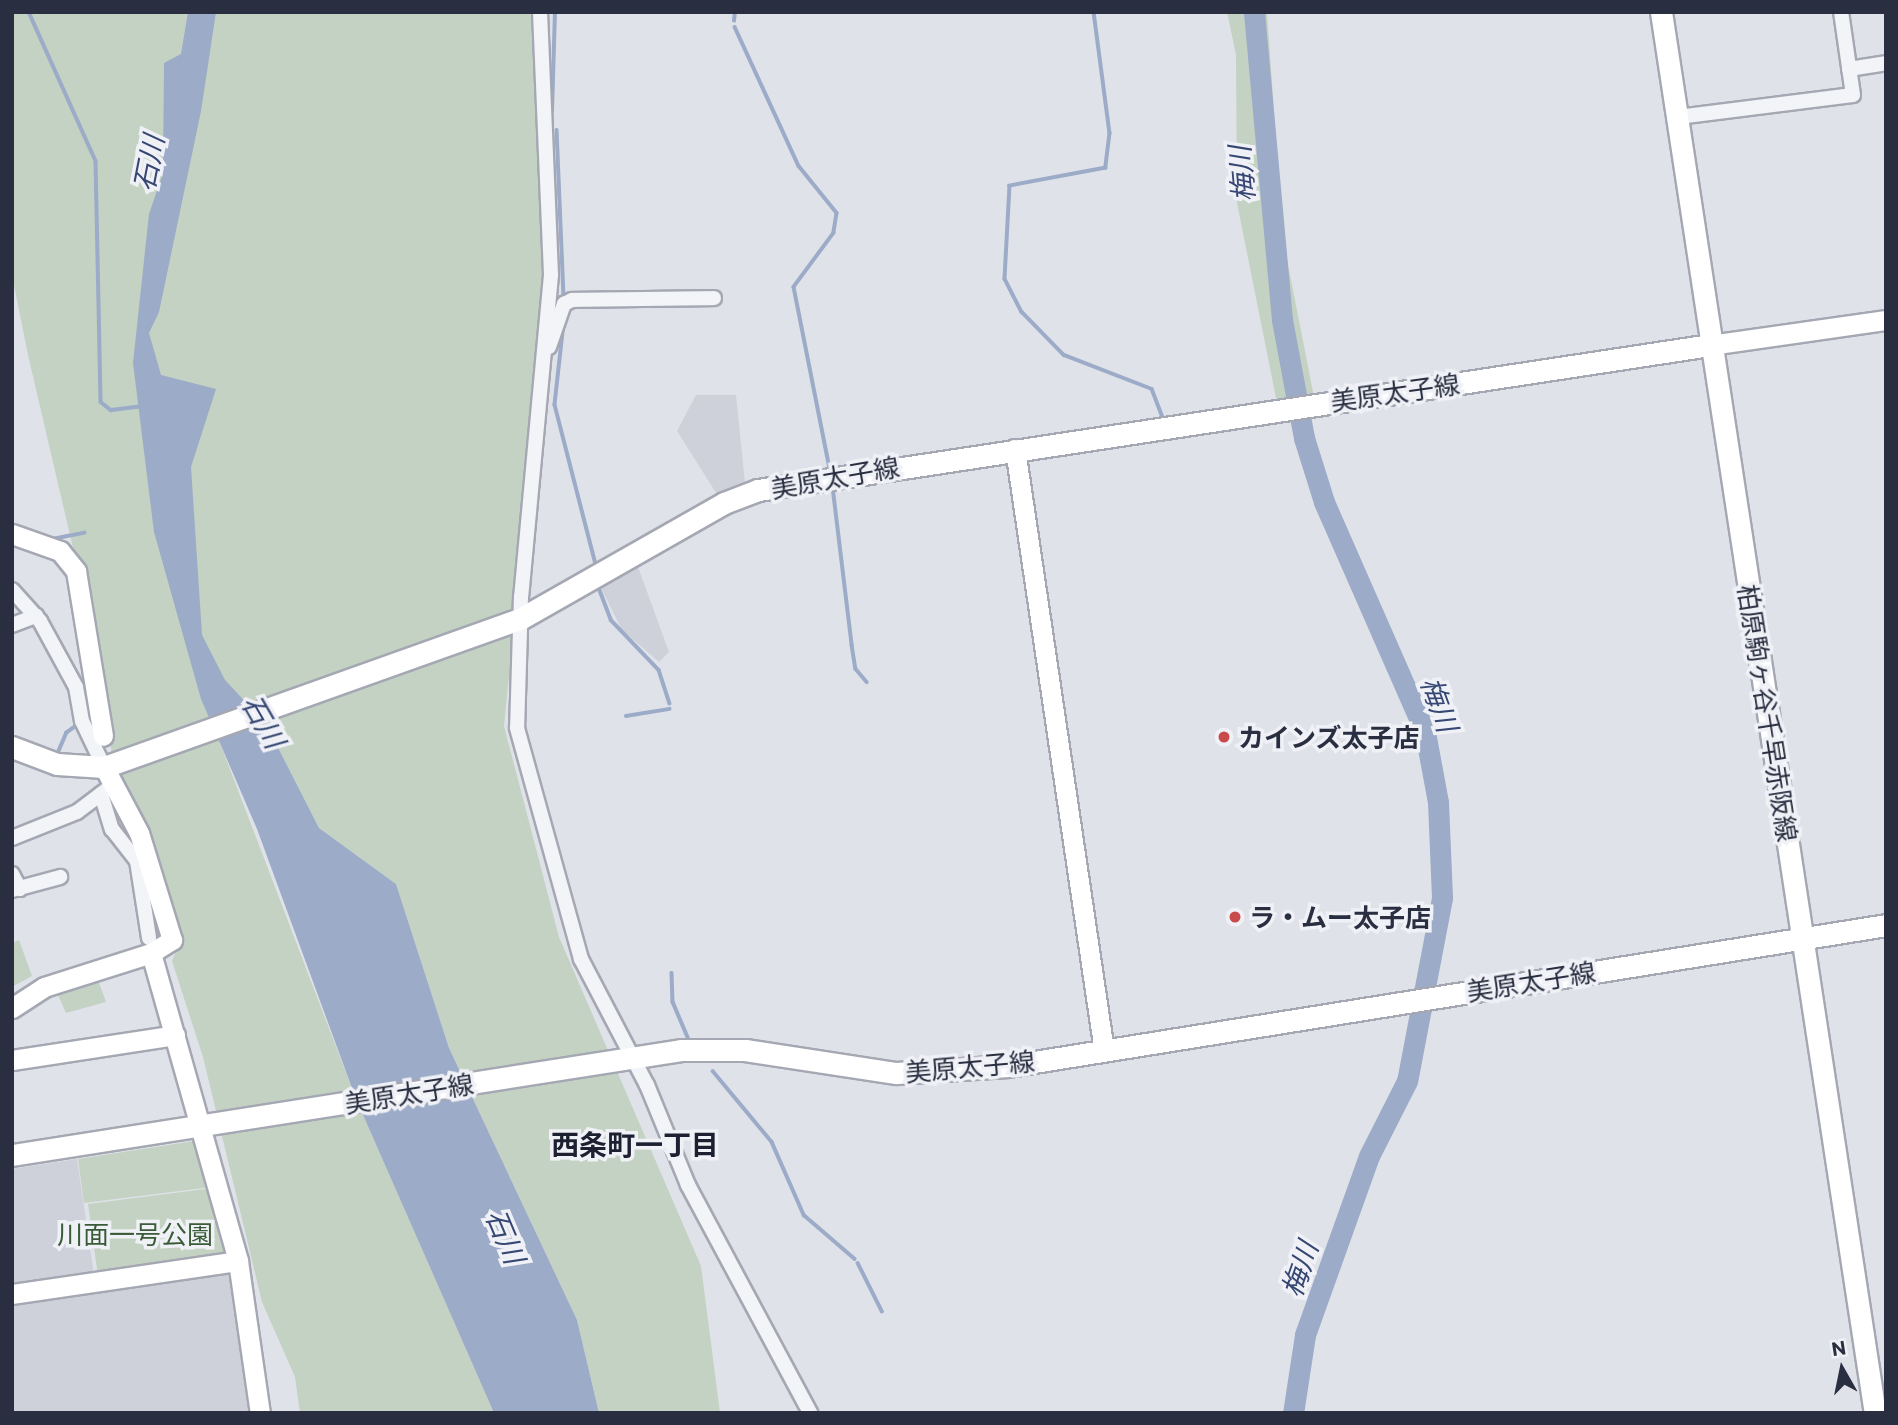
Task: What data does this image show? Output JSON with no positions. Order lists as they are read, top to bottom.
{
  "streets": {
    "main road": ["美原太子線", "柏原駒ヶ谷千早赤阪線"]
  },
  "crossings": [
    ["美原太子線", "柏原駒ヶ谷千早赤阪線"]
  ],
  "districts": ["西条町一丁目"],
  "water": ["石川", "梅川"],
  "parks": ["川面一号公園"],
  "places": ["カインズ太子店", "ラ・ムー太子店"],
  "north": "top"
}
